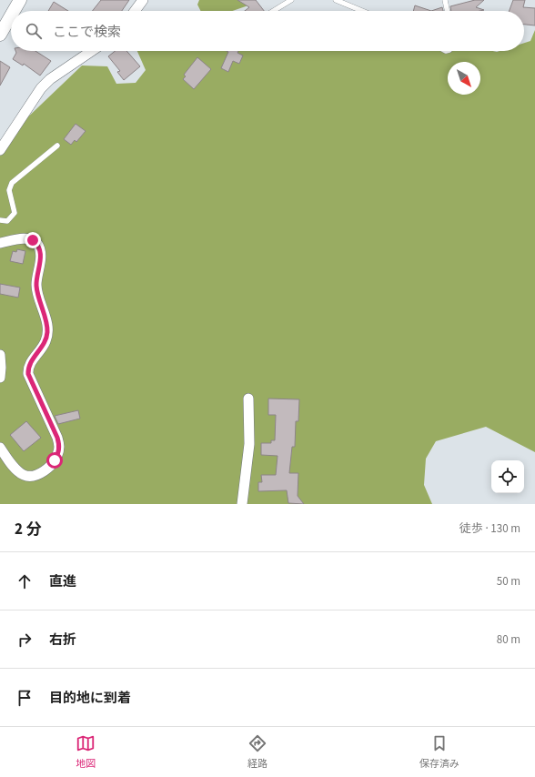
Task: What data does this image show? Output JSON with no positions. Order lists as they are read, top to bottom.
{
  "north": "bottom right",
  "page": {
    "search": "ここで検索",
    "heading": ["2 分", "徒歩 · 130 m"],
    "list": [
      ["直進", "50 m"],
      ["右折", "80 m"],
      "目的地に到着"
    ],
    "nav": ["地図", "経路", "保存済み"]
  }
}
